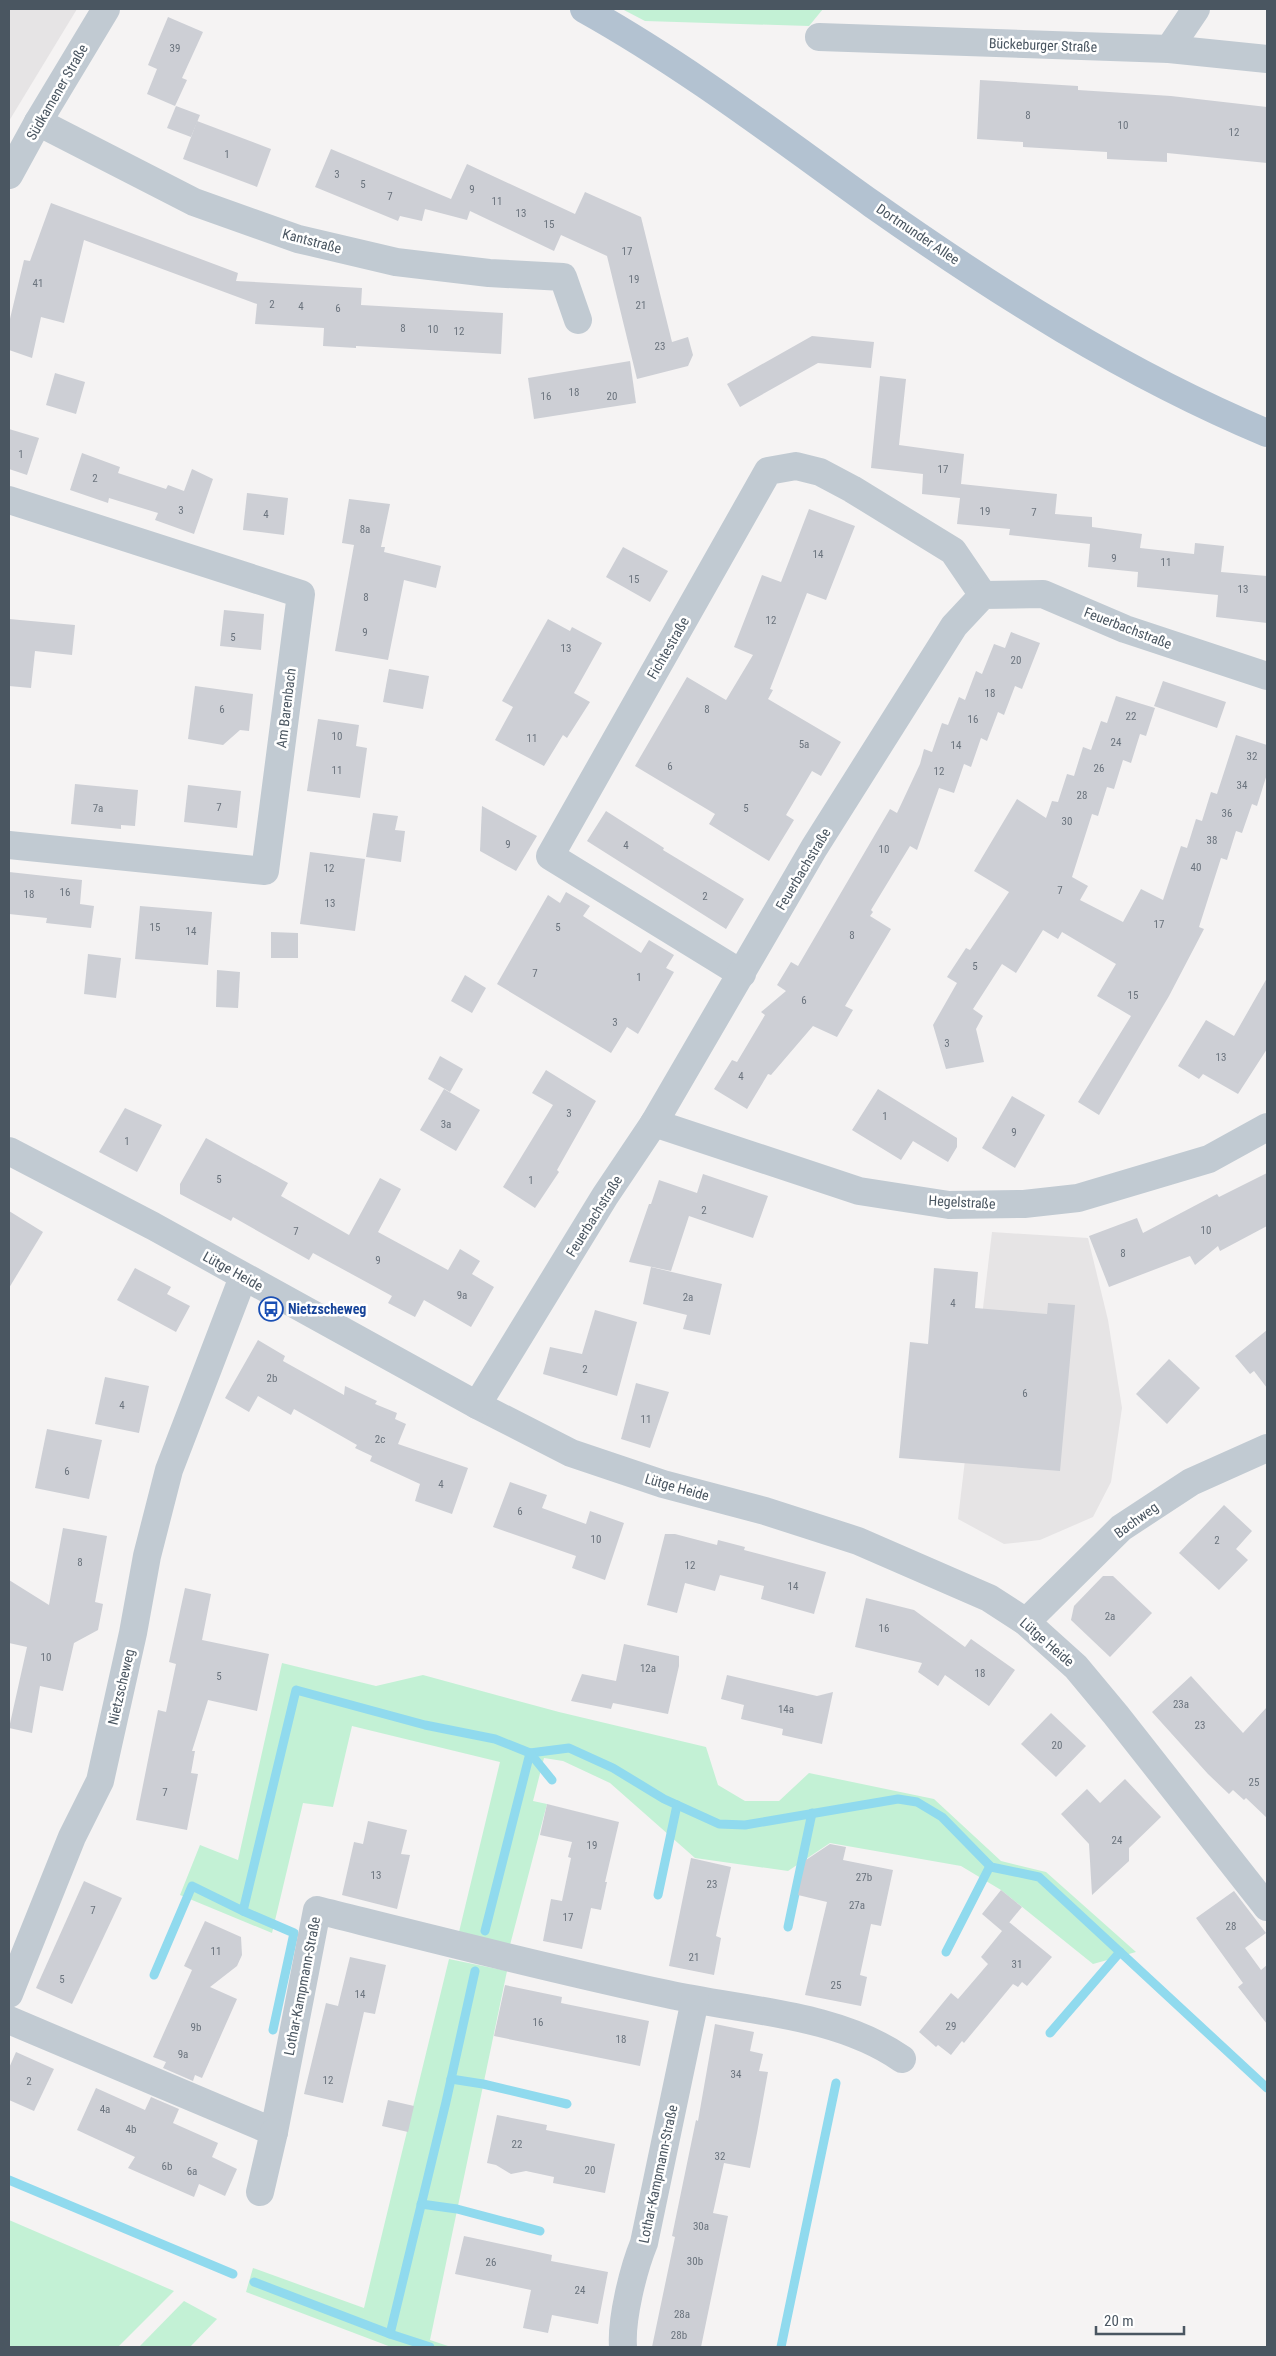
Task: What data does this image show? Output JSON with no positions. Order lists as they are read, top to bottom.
{
  "streets": {
    "main road": ["Dortmunder Allee"],
    "street": [
      "Bückeburger Straße",
      "Südkamener Straße",
      "Kantstraße",
      "Feuerbachstraße",
      "Fichtestraße",
      "Am Barenbach",
      "Hegelstraße",
      "Lütge Heide",
      "Bachweg",
      "Nietzscheweg",
      "Lothar-Kampmann-Straße"
    ]
  },
  "crossings": [
    ["Südkamener Straße", "Kantstraße"],
    ["Feuerbachstraße", "Fichtestraße"],
    ["Feuerbachstraße", "Hegelstraße"],
    ["Feuerbachstraße", "Lütge Heide"],
    ["Lütge Heide", "Bachweg"],
    ["Lütge Heide", "Nietzscheweg"]
  ],
  "places": {
    "bus stop": ["Nietzscheweg"]
  },
  "house_numbers": [
    "39",
    "8",
    "10",
    "12",
    "1",
    "3",
    "5",
    "9",
    "7",
    "11",
    "13",
    "15",
    "17",
    "19",
    "41",
    "2",
    "21",
    "4",
    "6",
    "8",
    "10",
    "12",
    "23",
    "18",
    "16",
    "20",
    "1",
    "17",
    "2",
    "3",
    "19",
    "7",
    "4",
    "8a",
    "14",
    "9",
    "11",
    "15",
    "13",
    "8",
    "12",
    "9",
    "5",
    "13",
    "20",
    "18",
    "6",
    "8",
    "22",
    "16",
    "10",
    "11",
    "24",
    "5a",
    "14",
    "32",
    "6",
    "26",
    "11",
    "12",
    "34",
    "28",
    "7",
    "7a",
    "5",
    "36",
    "30",
    "38",
    "9",
    "4",
    "10",
    "40",
    "12",
    "7",
    "16",
    "18",
    "2",
    "13",
    "17",
    "15",
    "5",
    "14",
    "8",
    "5",
    "7",
    "1",
    "15",
    "6",
    "3",
    "3",
    "13",
    "4",
    "3",
    "1",
    "3a",
    "9",
    "1",
    "5",
    "1",
    "2",
    "10",
    "7",
    "8",
    "9",
    "9a",
    "2a",
    "4",
    "2",
    "2b",
    "6",
    "4",
    "11",
    "2c",
    "6",
    "4",
    "6",
    "10",
    "2",
    "8",
    "12",
    "14",
    "2a",
    "16",
    "10",
    "12a",
    "18",
    "5",
    "23a",
    "14a",
    "23",
    "20",
    "25",
    "7",
    "24",
    "19",
    "13",
    "27b",
    "23",
    "27a",
    "7",
    "17",
    "28",
    "11",
    "21",
    "31",
    "5",
    "25",
    "14",
    "16",
    "29",
    "9b",
    "18",
    "9a",
    "34",
    "12",
    "2",
    "4a",
    "4b",
    "22",
    "32",
    "6b",
    "20",
    "6a",
    "30a",
    "30b",
    "26",
    "24",
    "28a",
    "28b"
  ],
  "scale_bar": "20 m"
}
